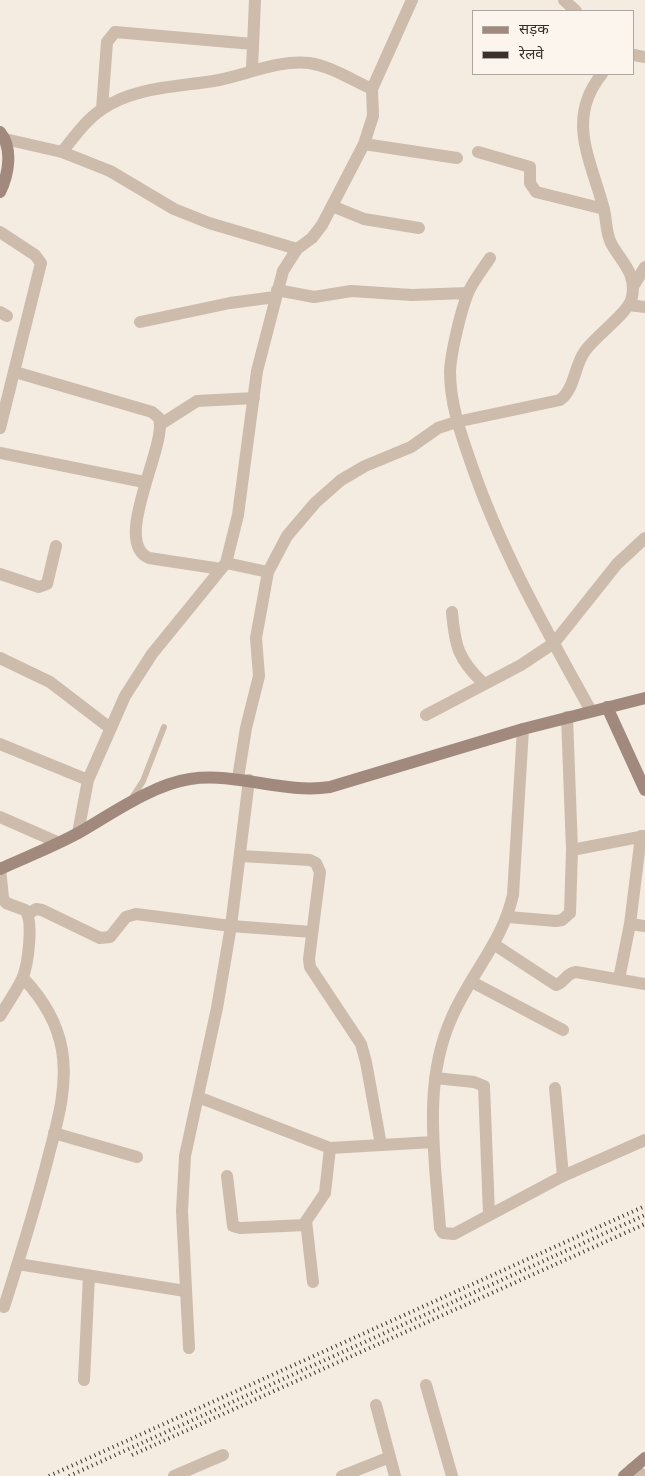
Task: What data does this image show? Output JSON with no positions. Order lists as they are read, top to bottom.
{
  "legend": ["सड़क", "रेलवे"]
}
